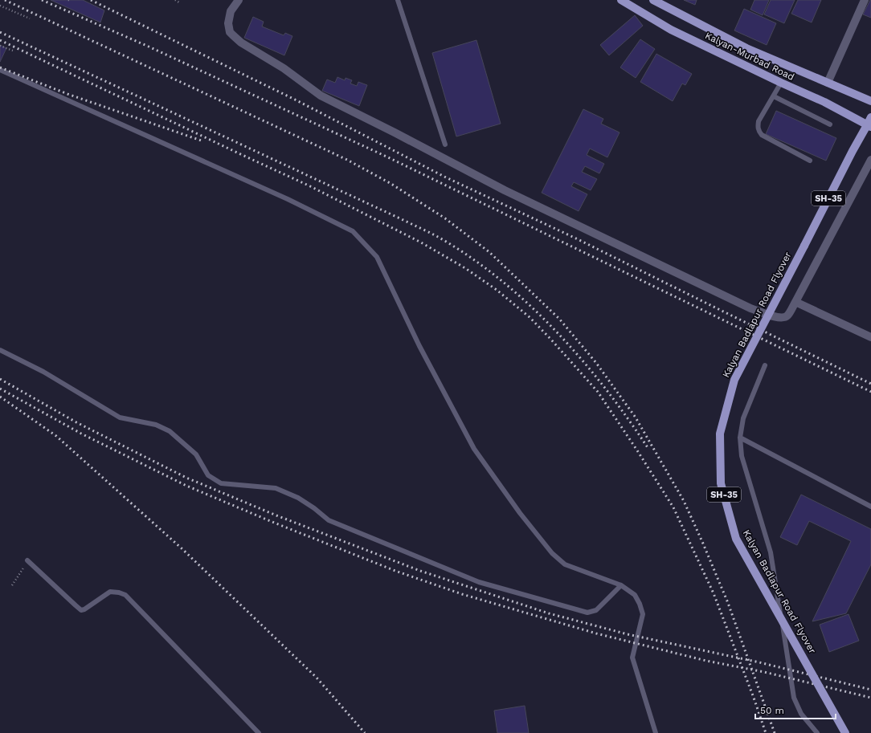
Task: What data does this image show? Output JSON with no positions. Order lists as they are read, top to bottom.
{
  "streets": {
    "main road": ["Kalyan-Murbad Road", "SH-35", "Kalyan Badlapur Road Flyover"]
  },
  "crossings": [
    ["Kalyan-Murbad Road", "SH-35"],
    ["Kalyan-Murbad Road", "Kalyan Badlapur Road Flyover"],
    ["SH-35", "Kalyan Badlapur Road Flyover"]
  ],
  "scale_bar": "50 m"
}
